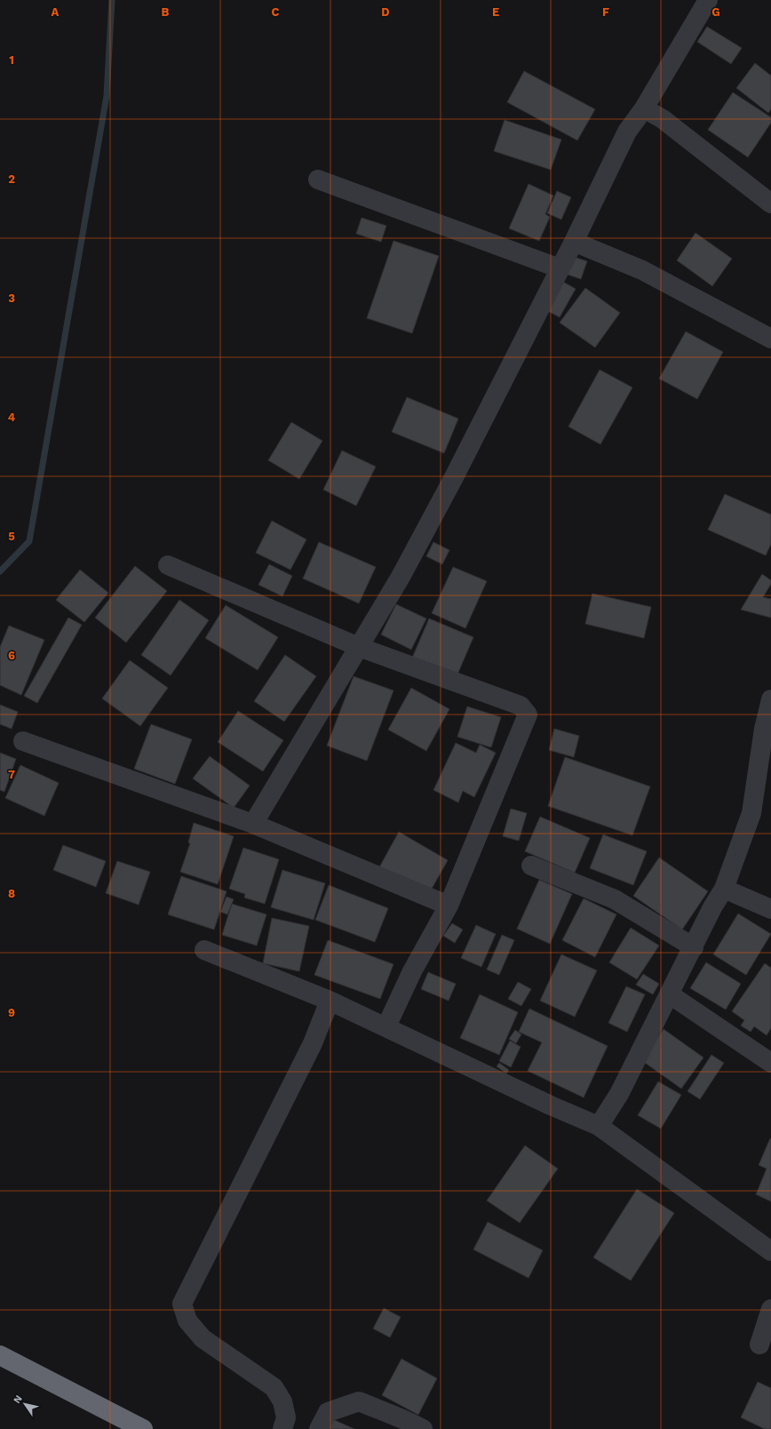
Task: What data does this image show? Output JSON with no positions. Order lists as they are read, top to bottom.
{
  "north": "top left",
  "grid": {
    "columns": [
      "A",
      "B",
      "C",
      "D",
      "E",
      "F",
      "G"
    ],
    "rows": [
      "1",
      "2",
      "3",
      "4",
      "5",
      "6",
      "7",
      "8",
      "9"
    ]
  }
}
